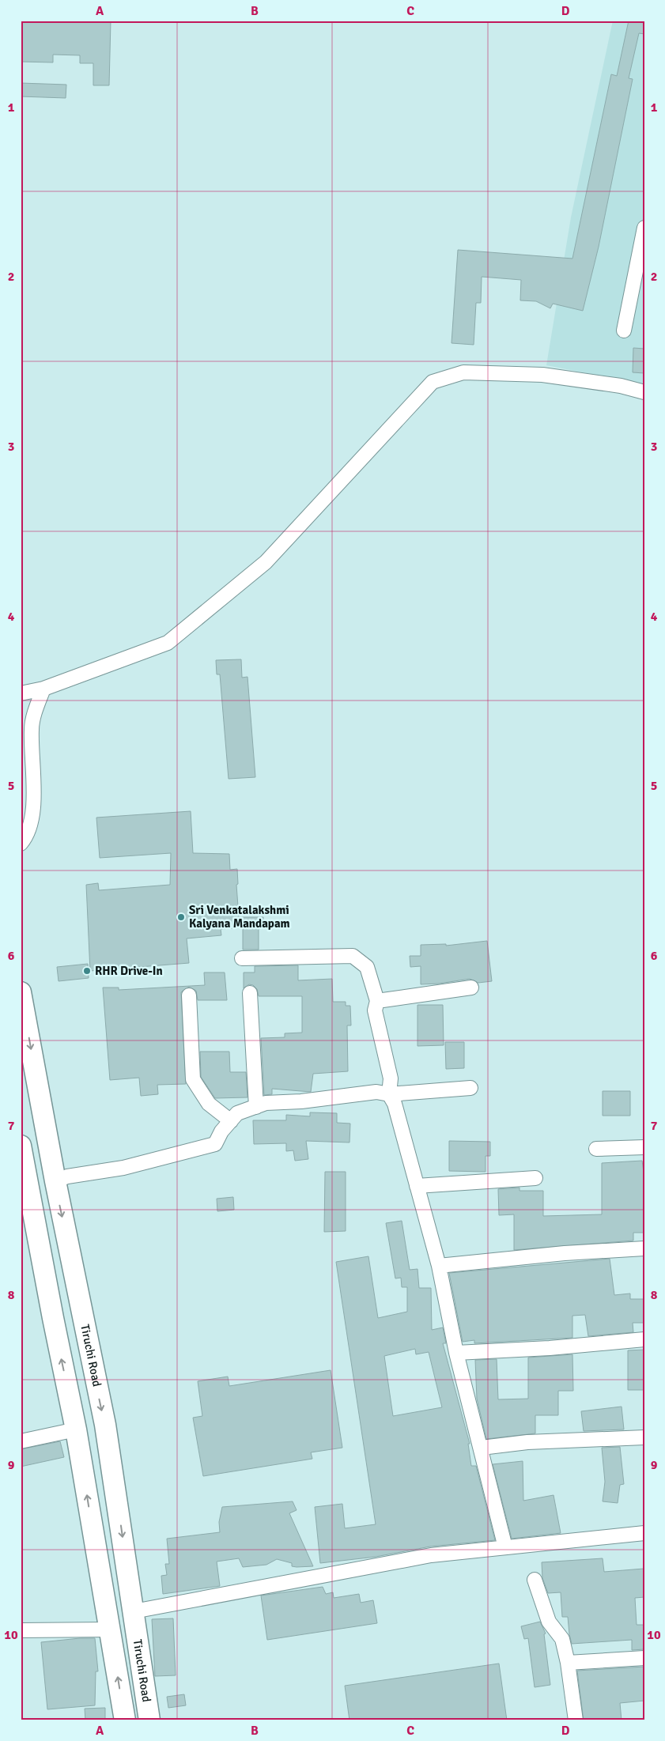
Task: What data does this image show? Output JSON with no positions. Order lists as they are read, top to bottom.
{
  "streets": {
    "highway": ["Tiruchi Road"]
  },
  "places": ["Sri Venkatalakshmi Kalyana Mandapam", "RHR Drive-In"],
  "grid": {
    "columns": [
      "A",
      "B",
      "C",
      "D"
    ],
    "rows": [
      "1",
      "2",
      "3",
      "4",
      "5",
      "6",
      "7",
      "8",
      "9",
      "10"
    ]
  }
}
